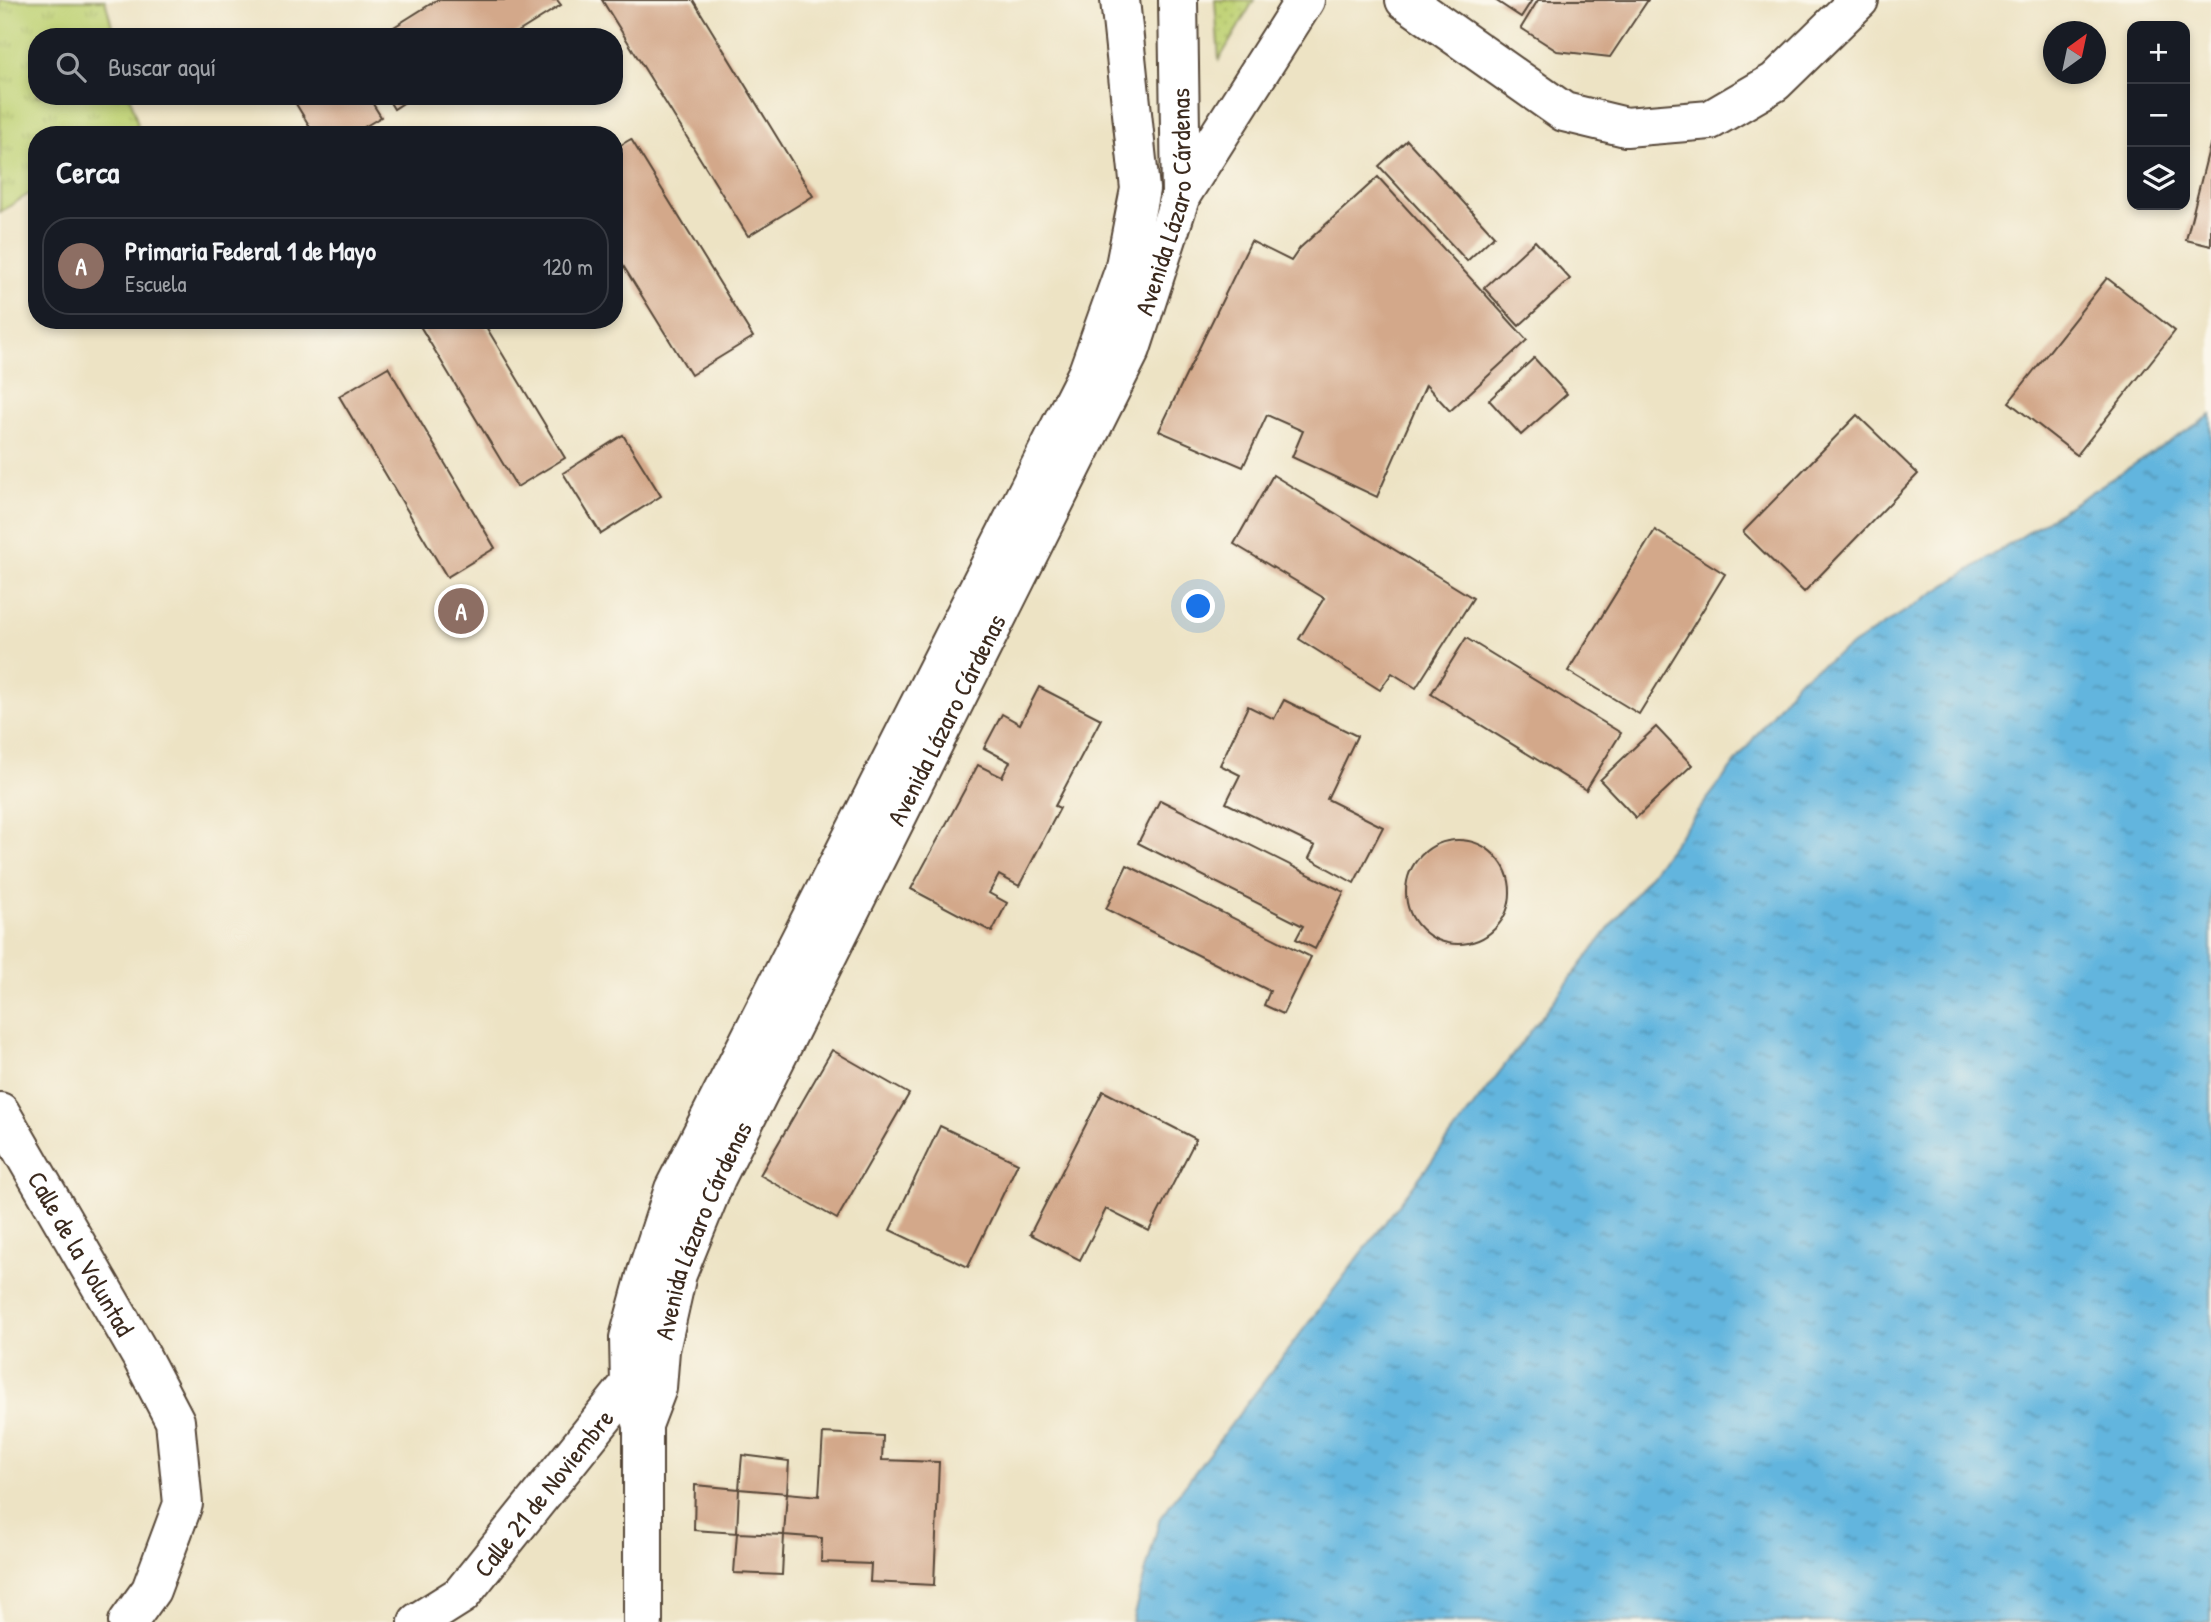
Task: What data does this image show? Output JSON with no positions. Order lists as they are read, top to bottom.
{
  "streets": {
    "street": ["Avenida Lázaro Cárdenas", "Calle de la Voluntad", "Calle 21 de Noviembre"]
  },
  "crossings": [
    ["Avenida Lázaro Cárdenas", "Calle 21 de Noviembre"]
  ],
  "north": "top right",
  "page": {
    "map_buttons": ["+", "−"],
    "search": "Buscar aquí",
    "heading": "Cerca",
    "list": [
      {
        "mark": "A",
        "name": "Primaria Federal 1 de Mayo",
        "note": "Escuela",
        "value": "120 m"
      }
    ],
    "pins": "A"
  }
}
